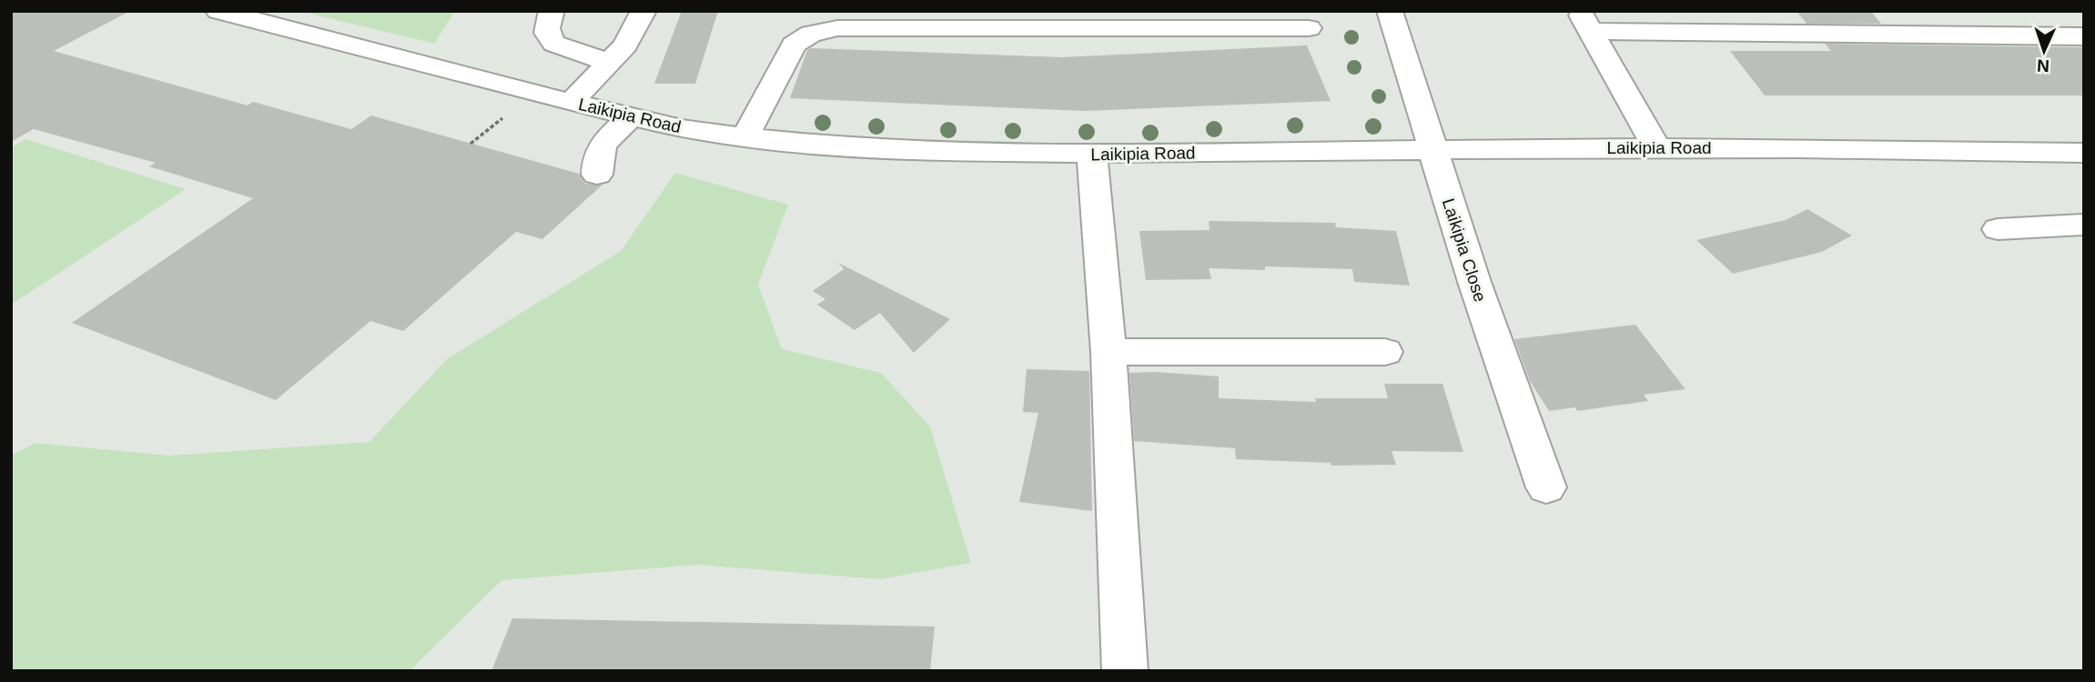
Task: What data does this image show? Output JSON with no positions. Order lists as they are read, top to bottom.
{
  "streets": {
    "street": ["Laikipia Road", "Laikipia Close"]
  },
  "crossings": [
    ["Laikipia Road", "Laikipia Close"]
  ],
  "north": "bottom"
}
